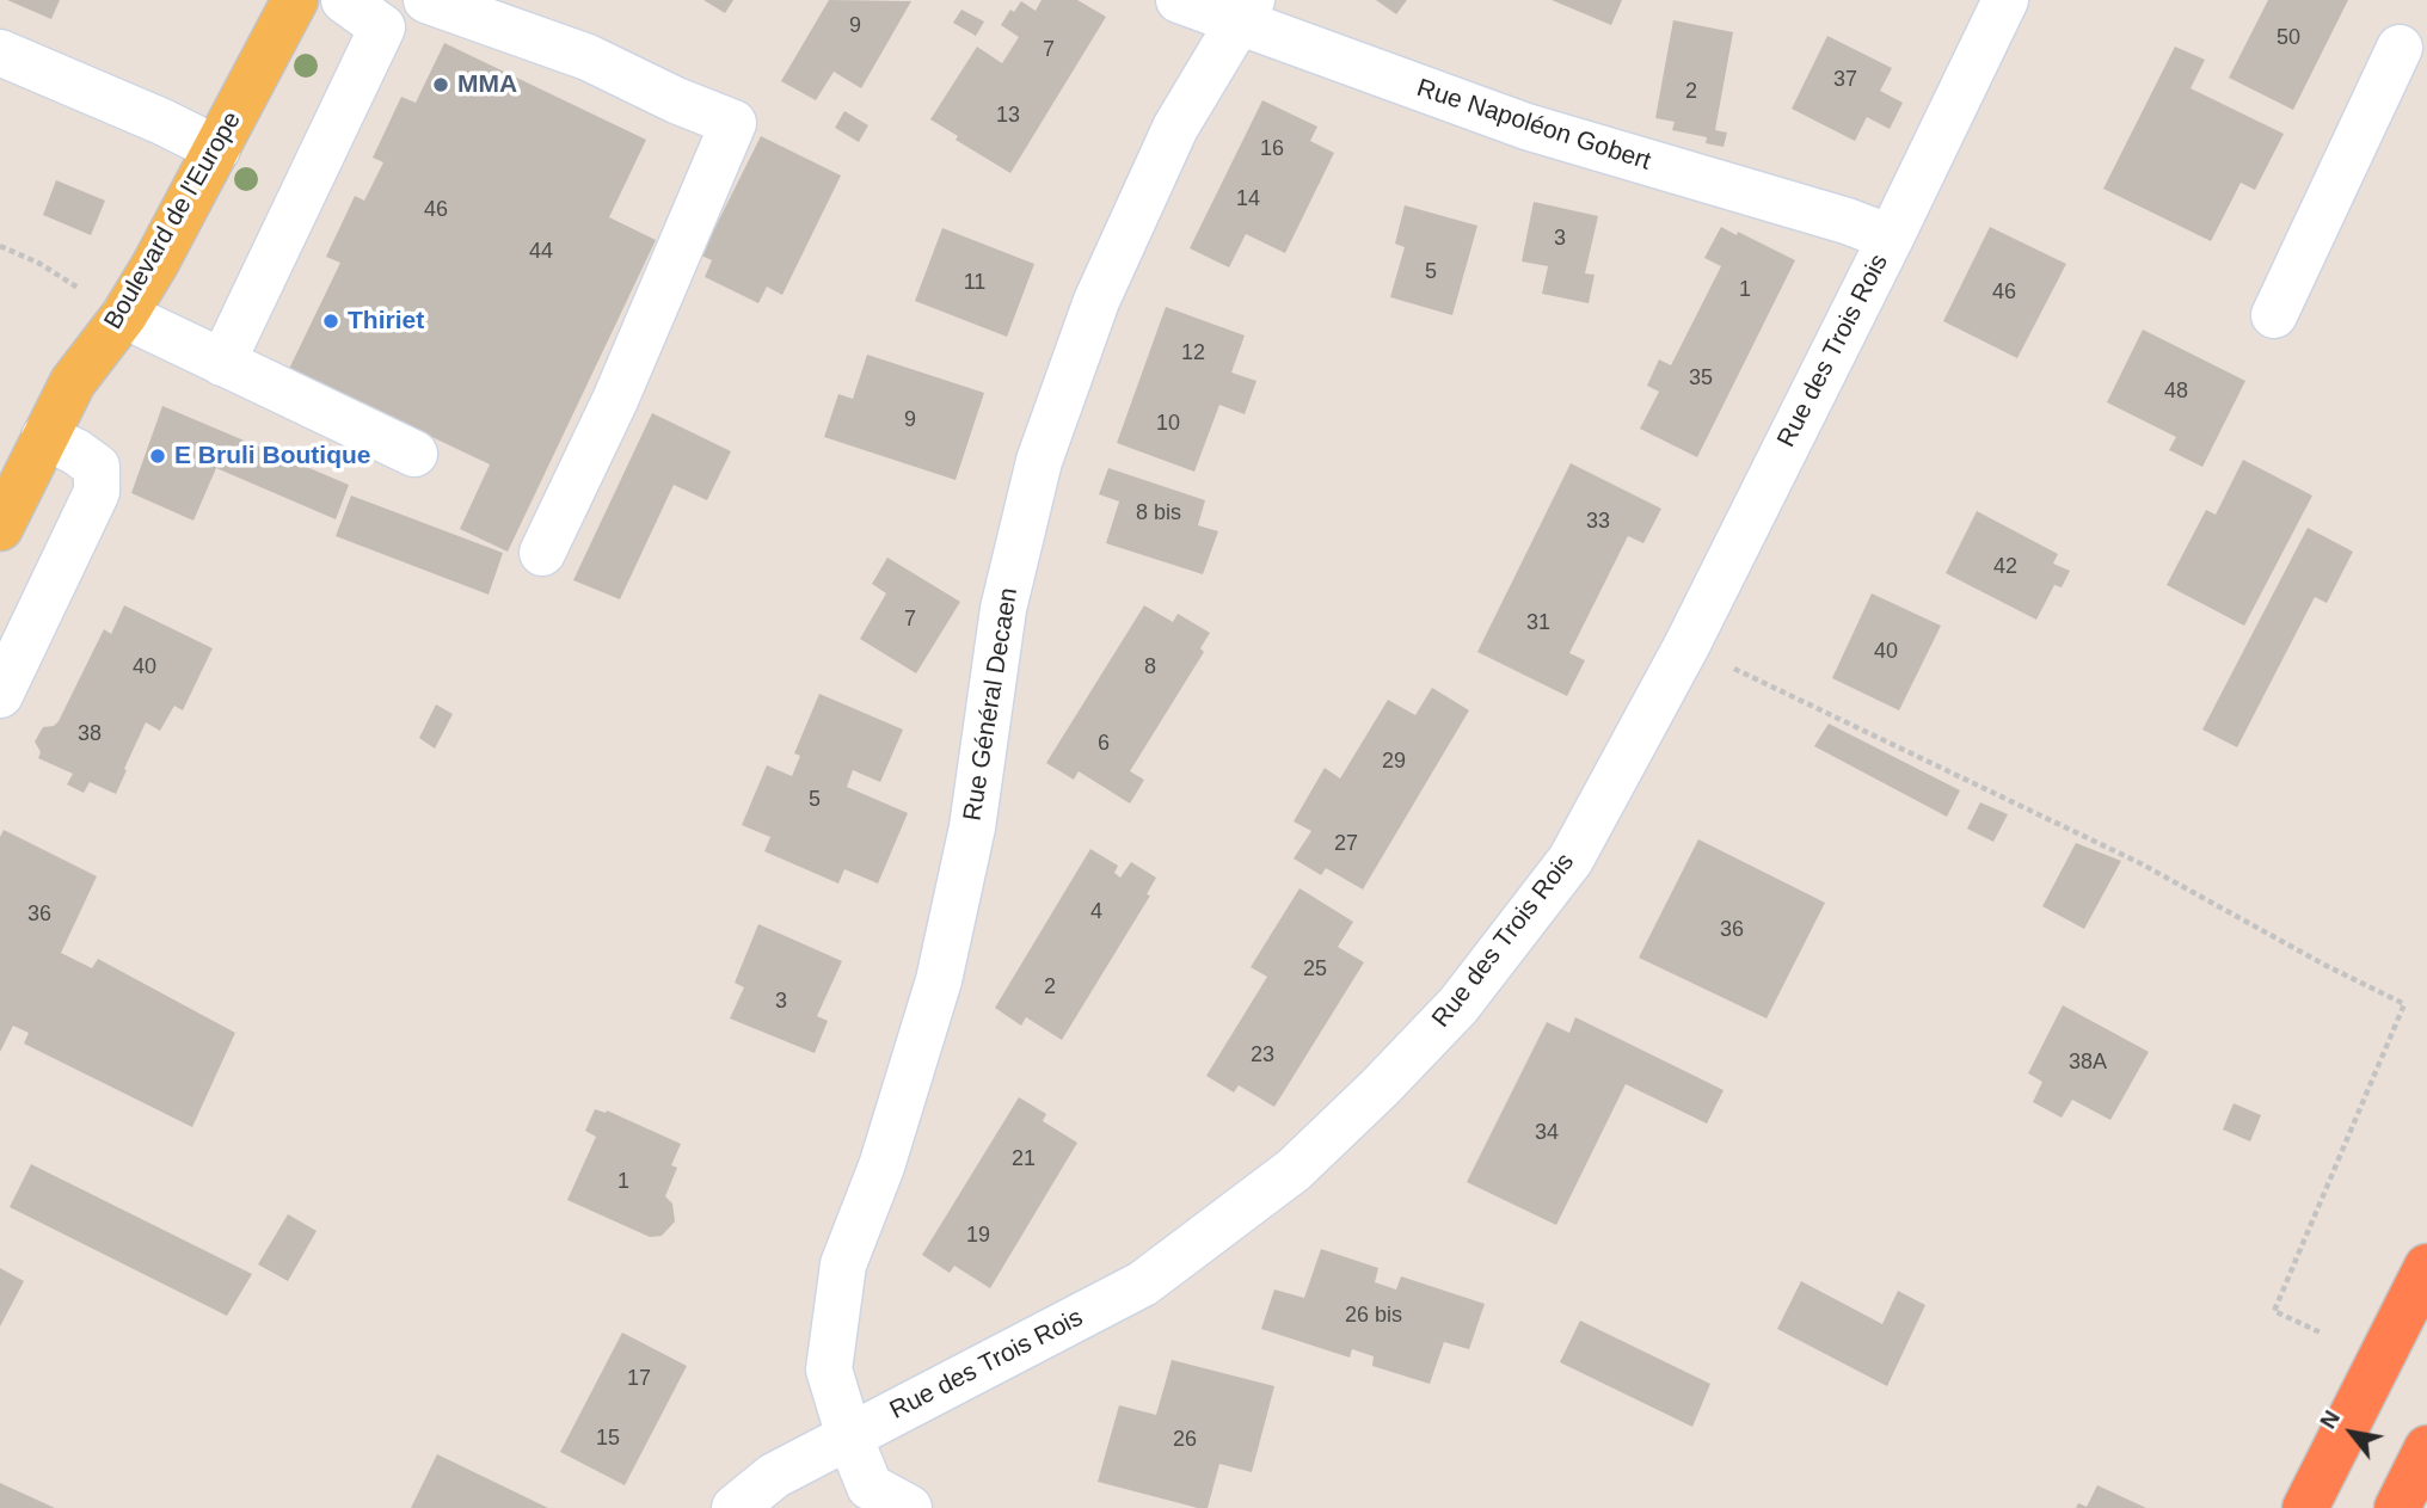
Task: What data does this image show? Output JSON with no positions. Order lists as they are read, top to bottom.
{
  "streets": {
    "main road": ["Boulevard de l'Europe"],
    "street": ["Rue Napoléon Gobert", "Rue des Trois Rois", "Rue Général Decaen"]
  },
  "crossings": [
    ["Rue Napoléon Gobert", "Rue des Trois Rois"],
    ["Rue Napoléon Gobert", "Rue Général Decaen"],
    ["Rue des Trois Rois", "Rue Général Decaen"]
  ],
  "places": ["MMA", "Thiriet", "E Bruli Boutique"],
  "house_numbers": [
    "9",
    "50",
    "7",
    "37",
    "2",
    "13",
    "16",
    "14",
    "46",
    "3",
    "44",
    "5",
    "11",
    "1",
    "46",
    "12",
    "35",
    "48",
    "9",
    "10",
    "8 bis",
    "33",
    "42",
    "7",
    "31",
    "40",
    "40",
    "8",
    "38",
    "6",
    "29",
    "5",
    "27",
    "4",
    "36",
    "36",
    "25",
    "2",
    "3",
    "23",
    "38A",
    "34",
    "21",
    "1",
    "19",
    "26 bis",
    "17",
    "15",
    "26"
  ],
  "north": "top left"
}
